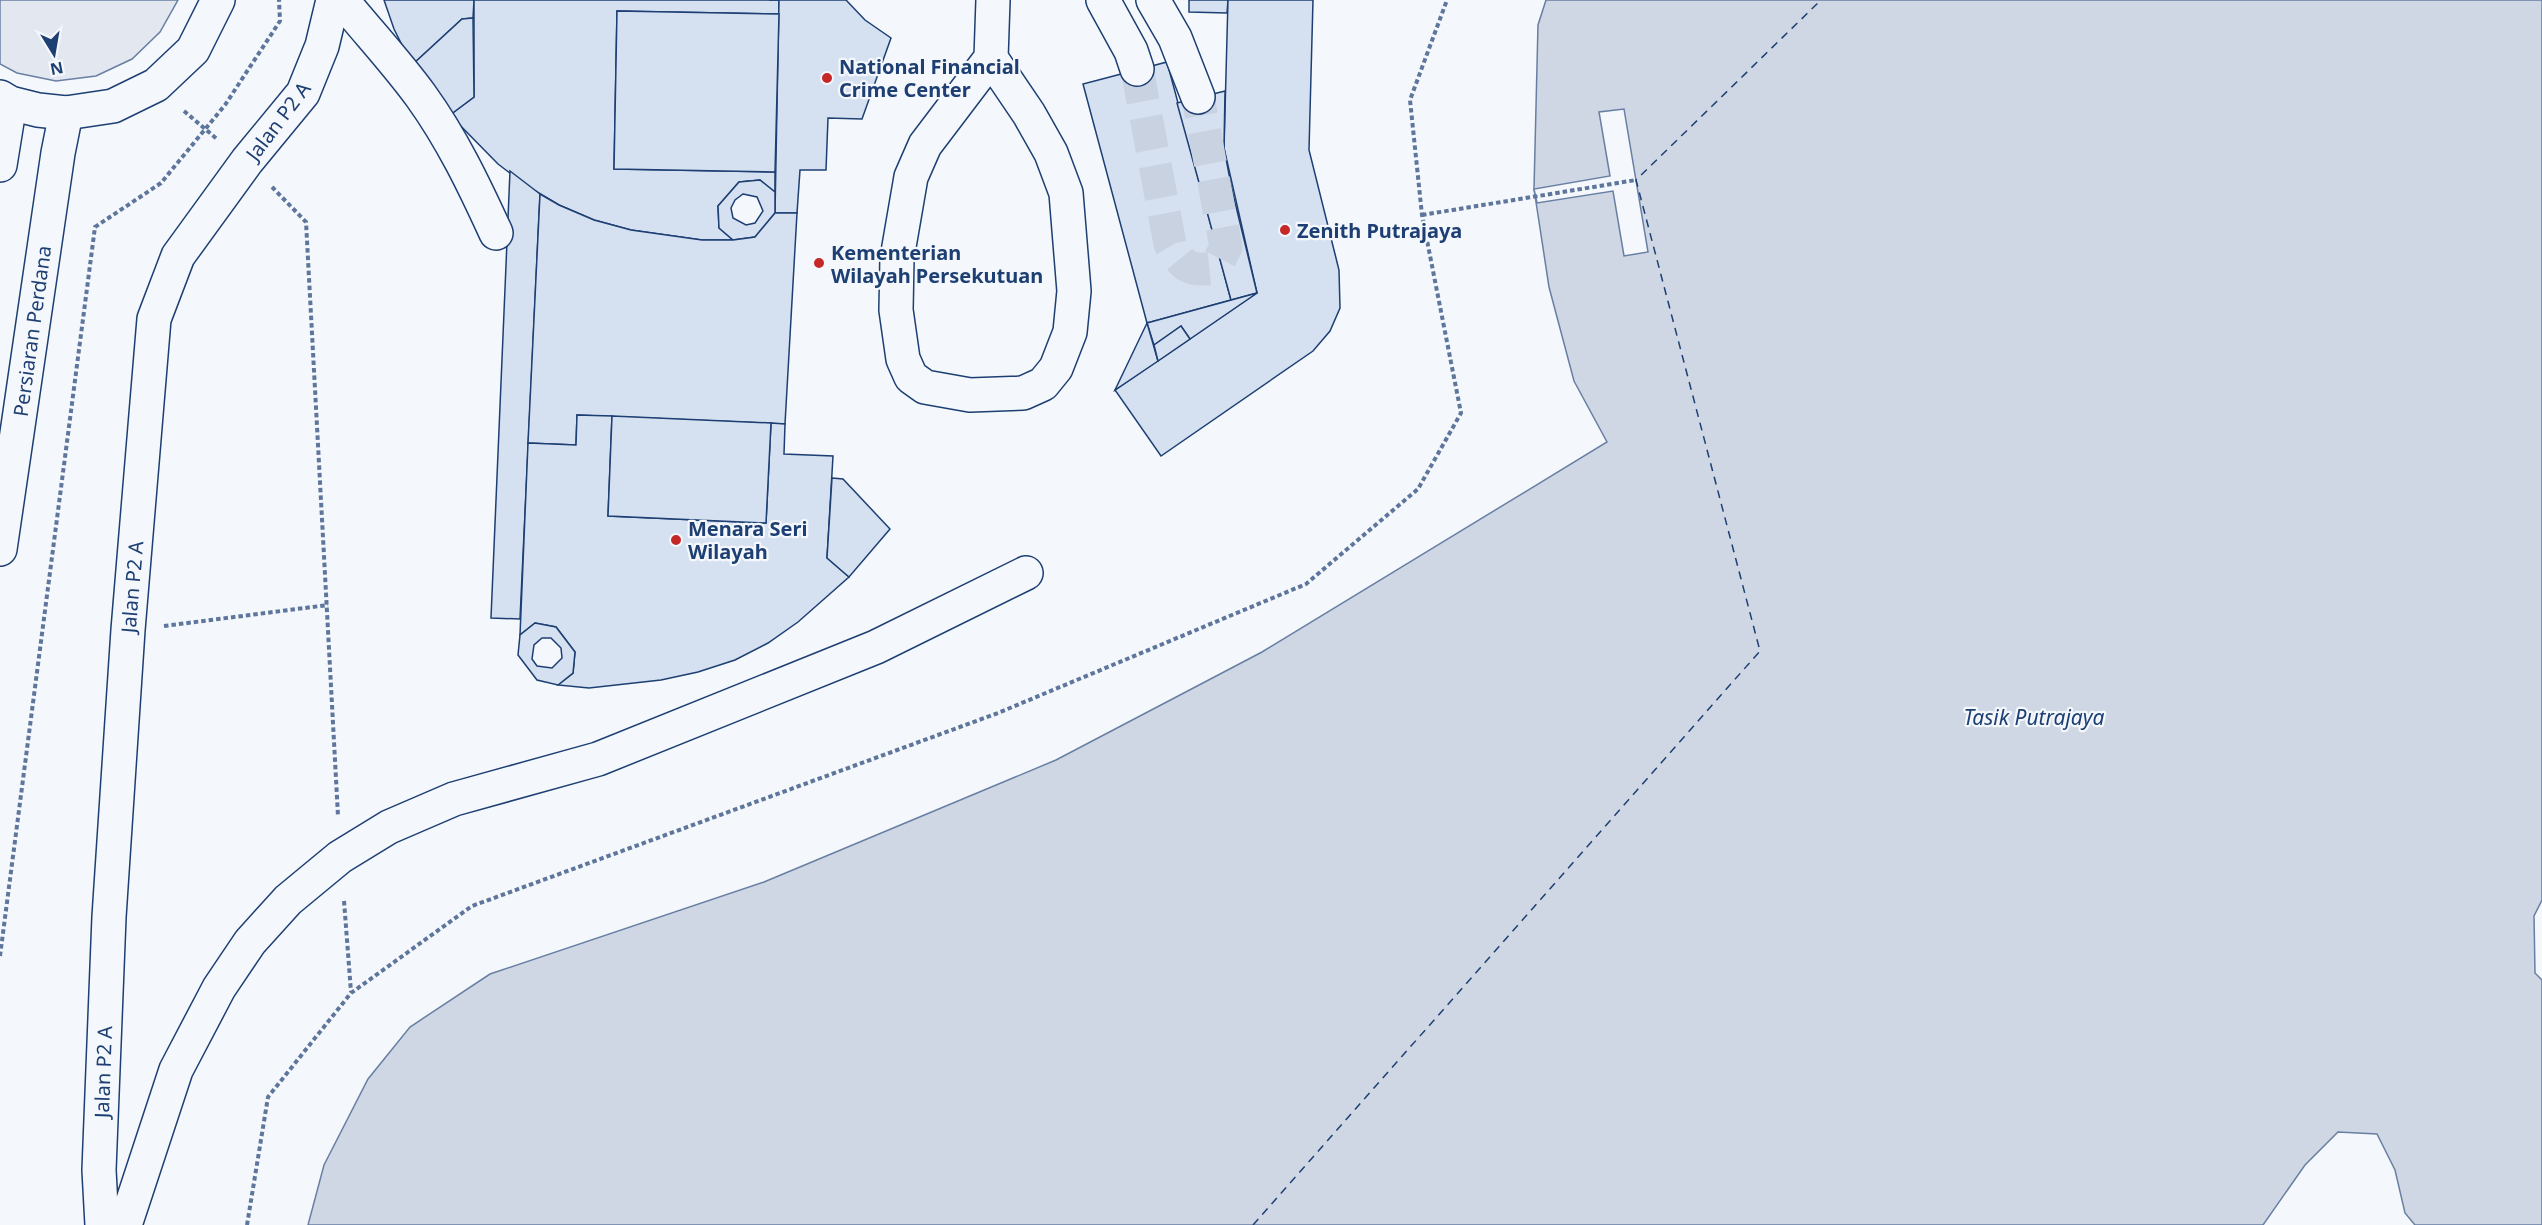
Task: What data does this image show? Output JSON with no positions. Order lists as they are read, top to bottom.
{
  "streets": {
    "street": ["Jalan P2 A", "Persiaran Perdana"]
  },
  "water": ["Tasik Putrajaya"],
  "places": [
    "National Financial Crime Center",
    "Zenith Putrajaya",
    "Kementerian Wilayah Persekutuan",
    "Menara Seri Wilayah"
  ],
  "north": "bottom"
}
